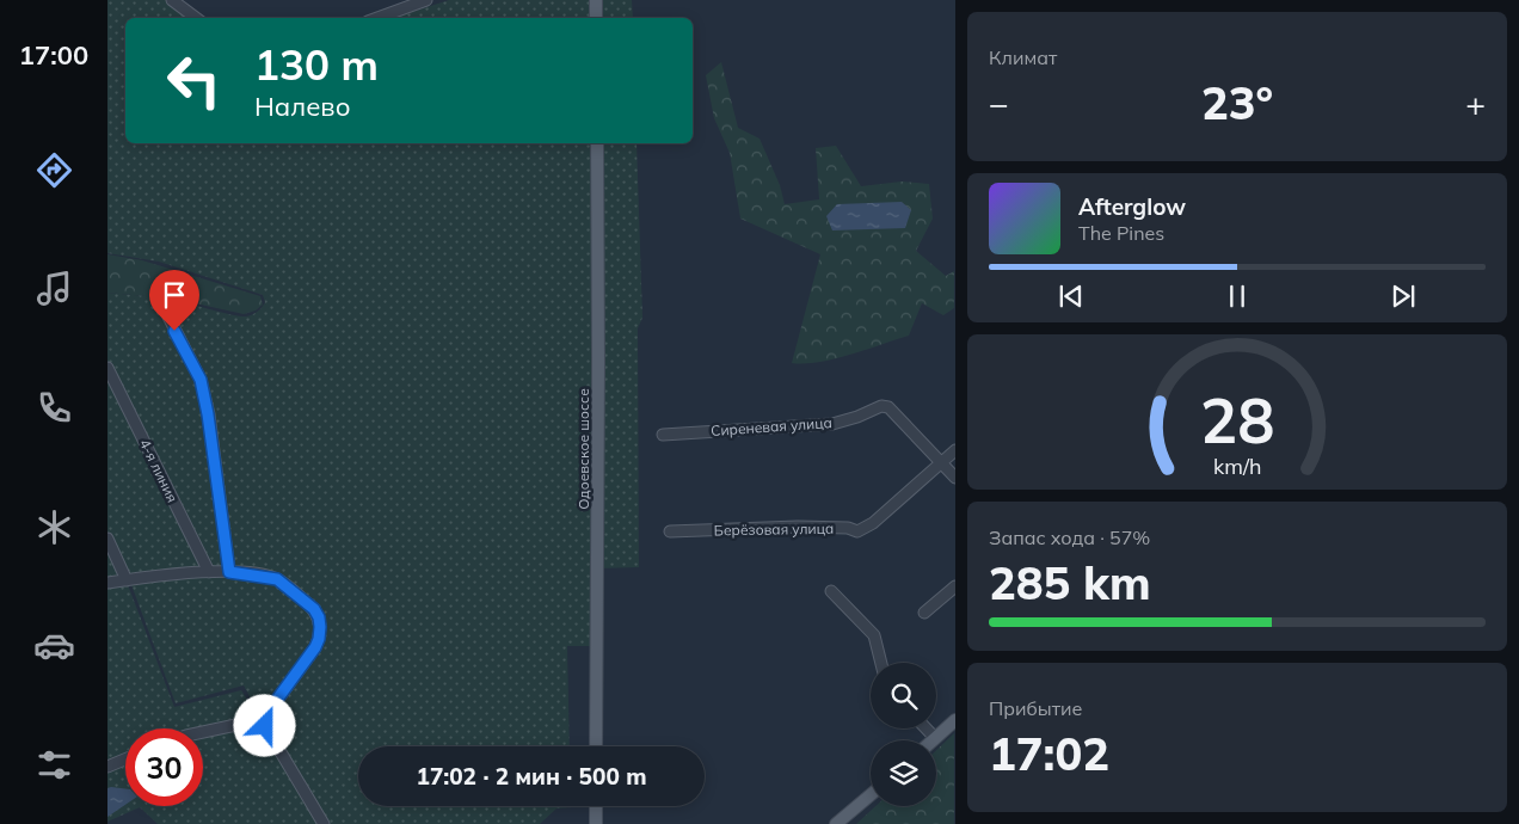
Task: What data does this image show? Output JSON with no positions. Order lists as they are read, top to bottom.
{
  "streets": {
    "main road": ["Одоевское шоссе"],
    "street": ["Сиреневая улица", "4-я линия", "Берёзовая улица"]
  },
  "crossings": [
    ["Сиреневая улица", "Берёзовая улица"]
  ],
  "page": {
    "tabs": "17:00",
    "tile": [
      "Климат",
      ["Запас хода · 57%", "285 km"],
      ["Прибытие", "17:02"]
    ],
    "turn": ["130 m", "Налево"],
    "heat": ["−", "23°", "+"],
    "song": ["Afterglow", "The Pines"],
    "limit": "30",
    "trip": "17:02 · 2 мин · 500 m",
    "gauge": ["28", "km/h"]
  }
}
